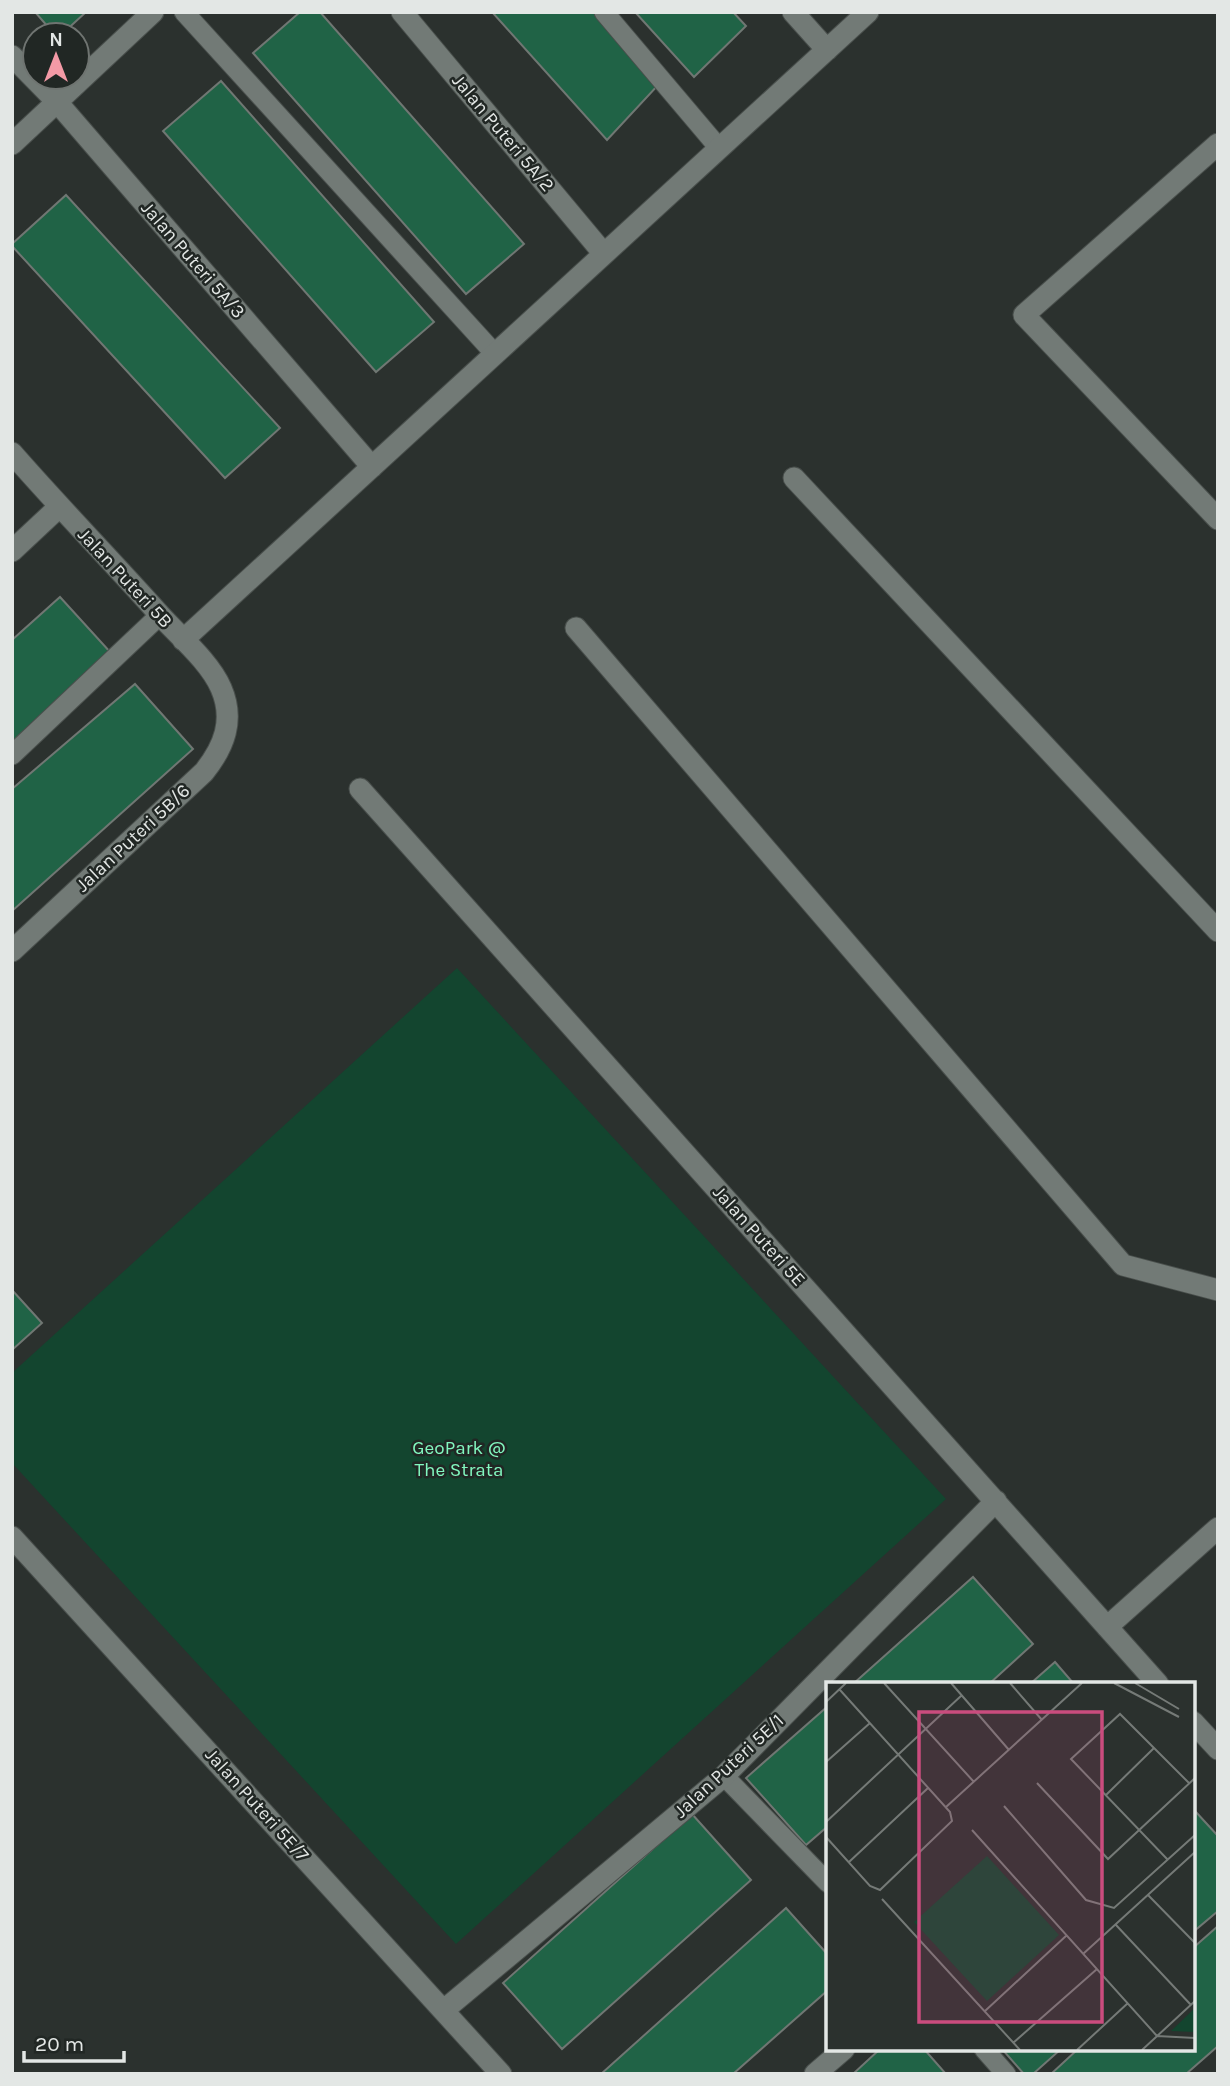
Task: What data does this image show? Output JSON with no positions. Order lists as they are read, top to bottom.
{
  "streets": {
    "street": [
      "Jalan Puteri 5A/2",
      "Jalan Puteri 5A/3",
      "Jalan Puteri 5B",
      "Jalan Puteri 5B/6",
      "Jalan Puteri 5E",
      "Jalan Puteri 5E/1",
      "Jalan Puteri 5E/7"
    ]
  },
  "crossings": [
    ["Jalan Puteri 5B", "Jalan Puteri 5B/6"],
    ["Jalan Puteri 5E", "Jalan Puteri 5E/1"],
    ["Jalan Puteri 5E/1", "Jalan Puteri 5E/7"]
  ],
  "parks": ["GeoPark @ The Strata"],
  "scale_bar": "20 m",
  "north": "top"
}
